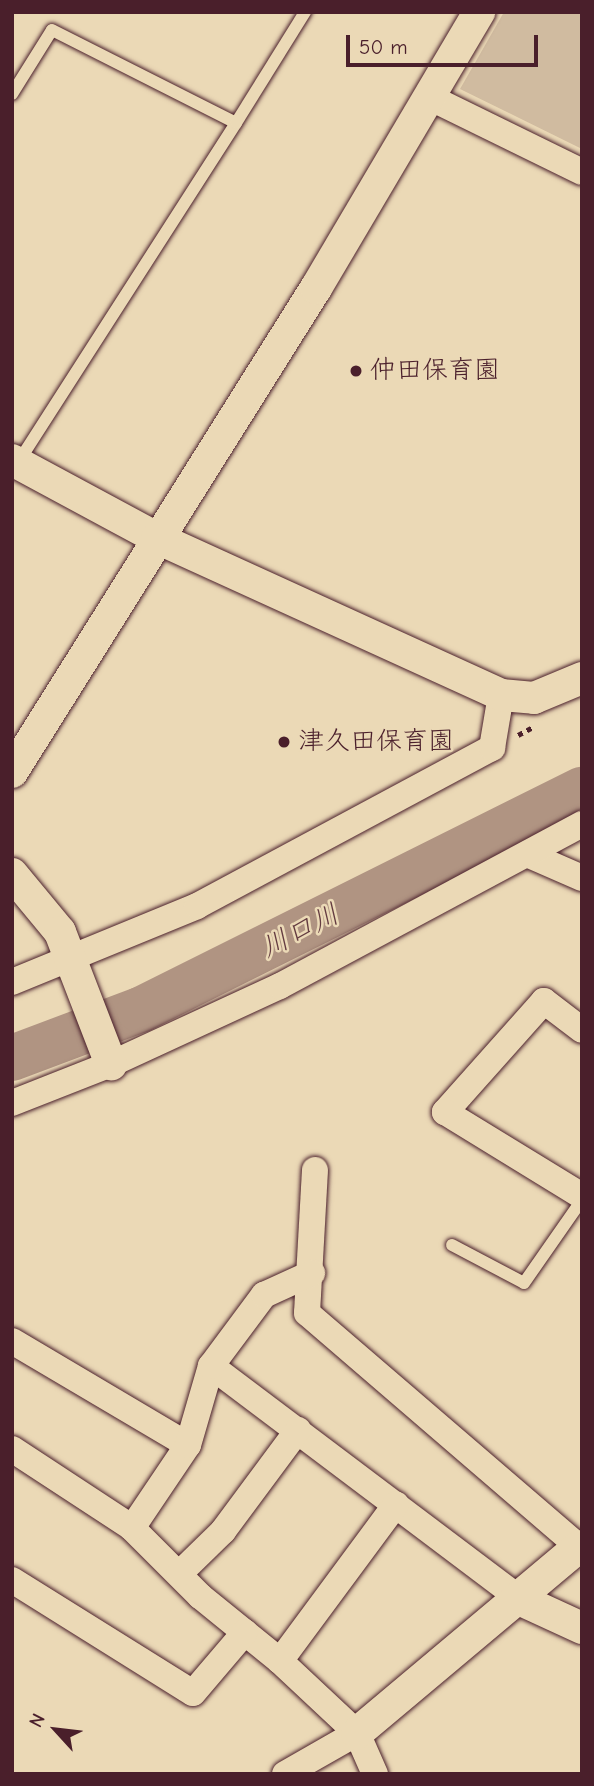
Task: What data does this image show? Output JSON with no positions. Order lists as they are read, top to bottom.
{
  "water": ["川口川"],
  "places": ["仲田保育園", "津久田保育園"],
  "scale_bar": "50 m",
  "north": "top left"
}
